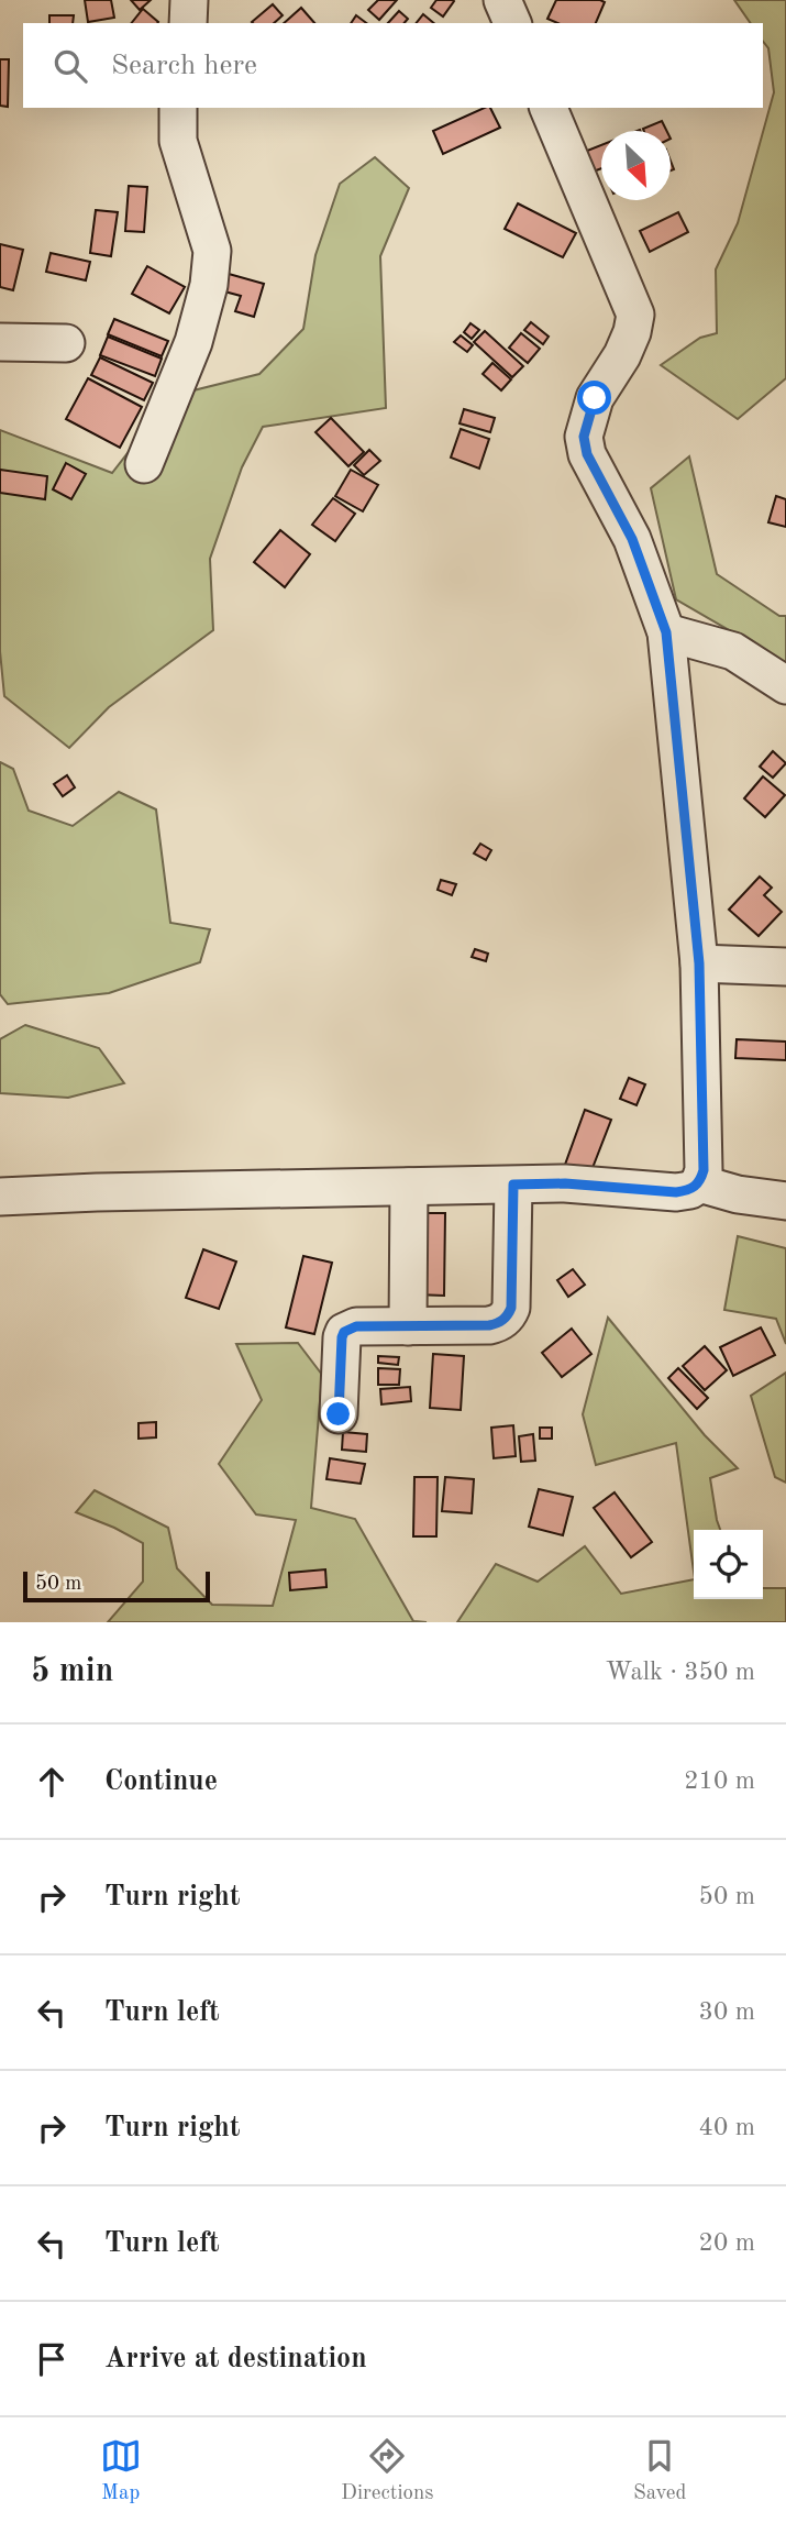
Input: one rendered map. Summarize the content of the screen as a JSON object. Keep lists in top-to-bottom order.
{
  "scale_bar": "50 m",
  "north": "bottom right",
  "page": {
    "search": "Search here",
    "scale": "50 m",
    "heading": ["5 min", "Walk · 350 m"],
    "list": [
      ["Continue", "210 m"],
      ["Turn right", "50 m"],
      ["Turn left", "30 m"],
      ["Turn right", "40 m"],
      ["Turn left", "20 m"],
      "Arrive at destination"
    ],
    "nav": ["Map", "Directions", "Saved"]
  }
}
